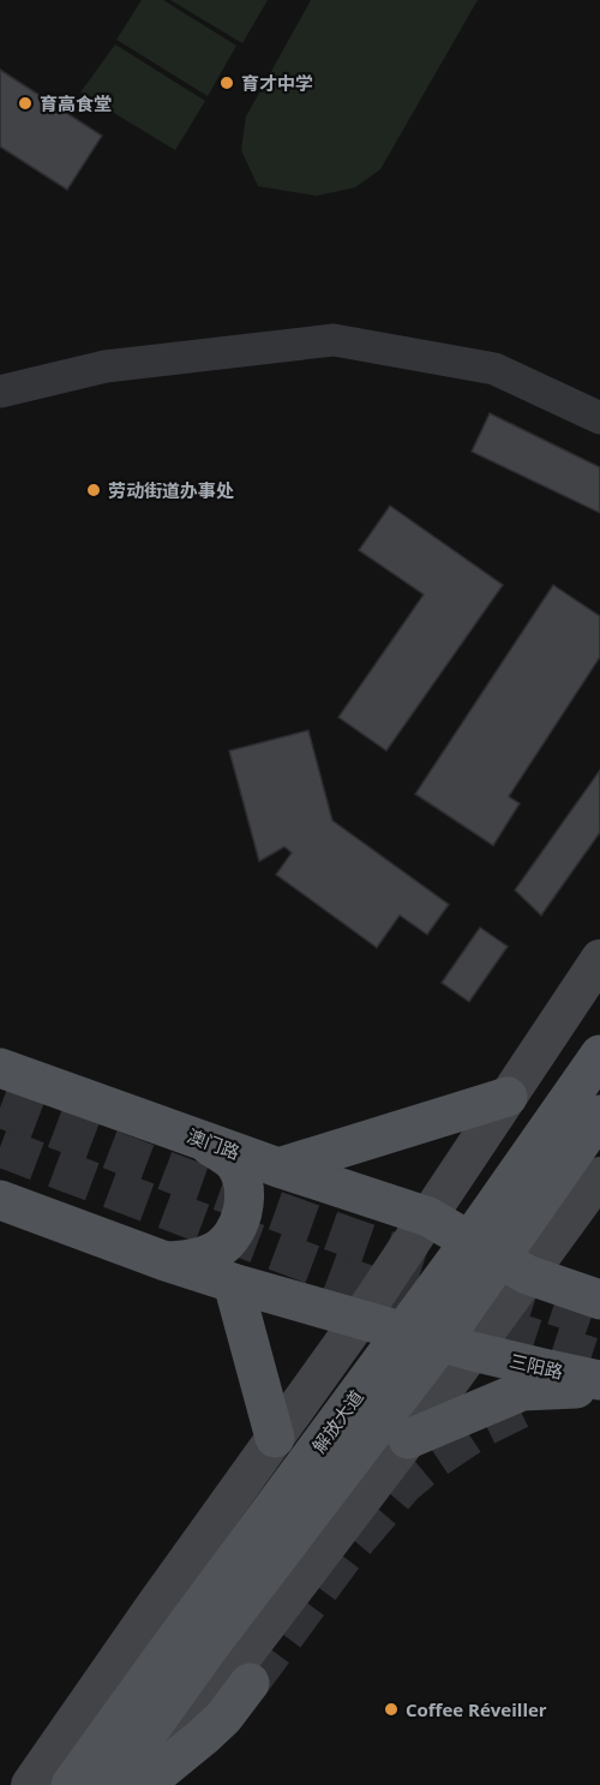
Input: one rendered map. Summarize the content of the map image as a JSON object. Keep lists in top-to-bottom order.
{
  "streets": {
    "main road": ["澳门路", "三阳路", "解放大道"]
  },
  "places": [
    "育才中学",
    "育高食堂",
    "劳动街道办事处",
    "Coffee Réveiller"
  ]
}
